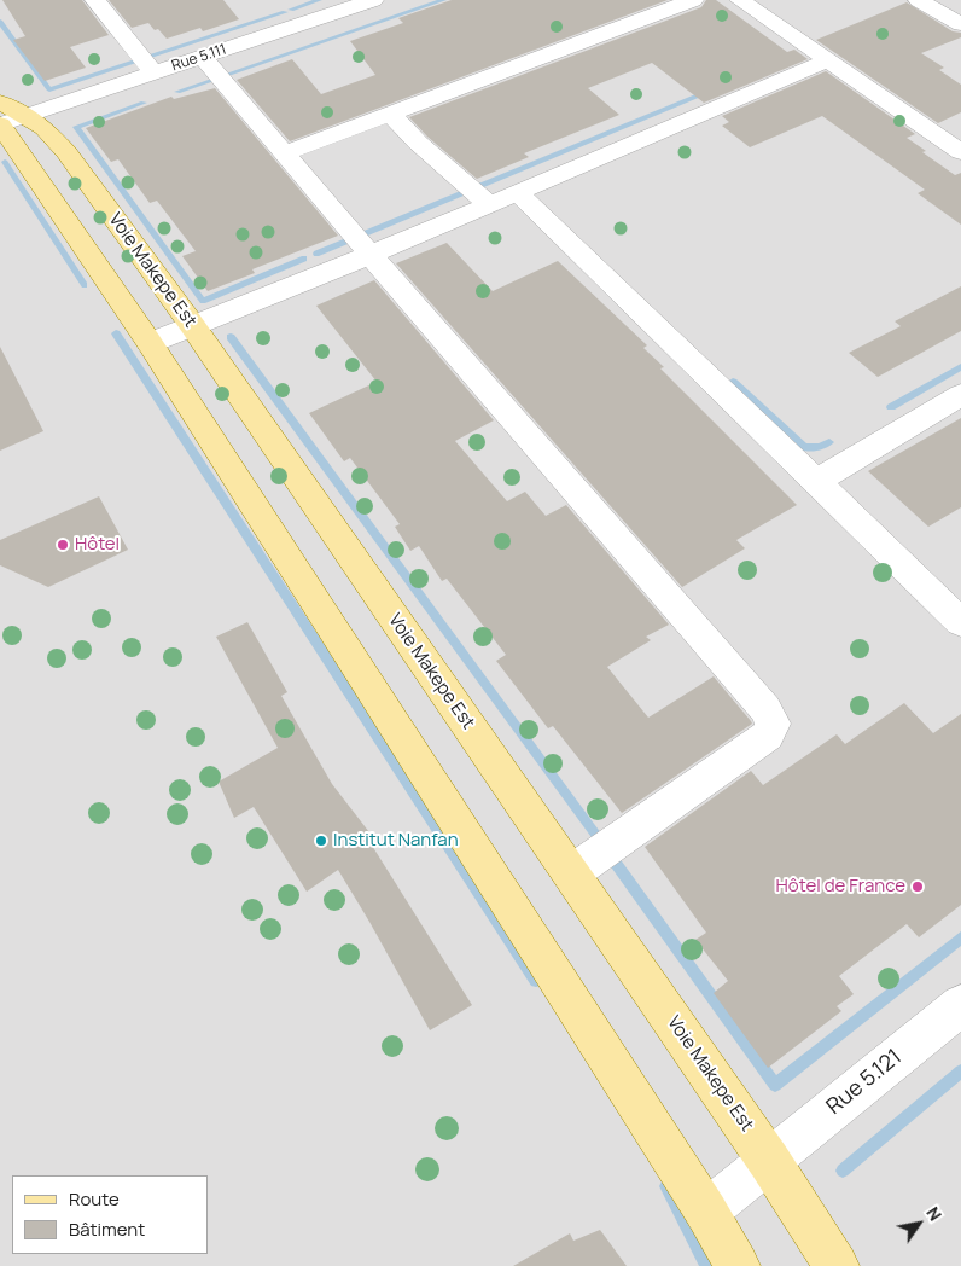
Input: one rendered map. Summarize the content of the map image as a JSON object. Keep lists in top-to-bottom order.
{
  "streets": {
    "main road": ["Voie Makepe Est"],
    "street": ["Rue 5.111", "Rue 5.121"]
  },
  "crossings": [
    ["Rue 5.111", "Voie Makepe Est"],
    ["Voie Makepe Est", "Rue 5.121"]
  ],
  "places": ["Hôtel", "Institut Nanfan", "Hôtel de France"],
  "legend": ["Route", "Bâtiment"],
  "north": "top right"
}
